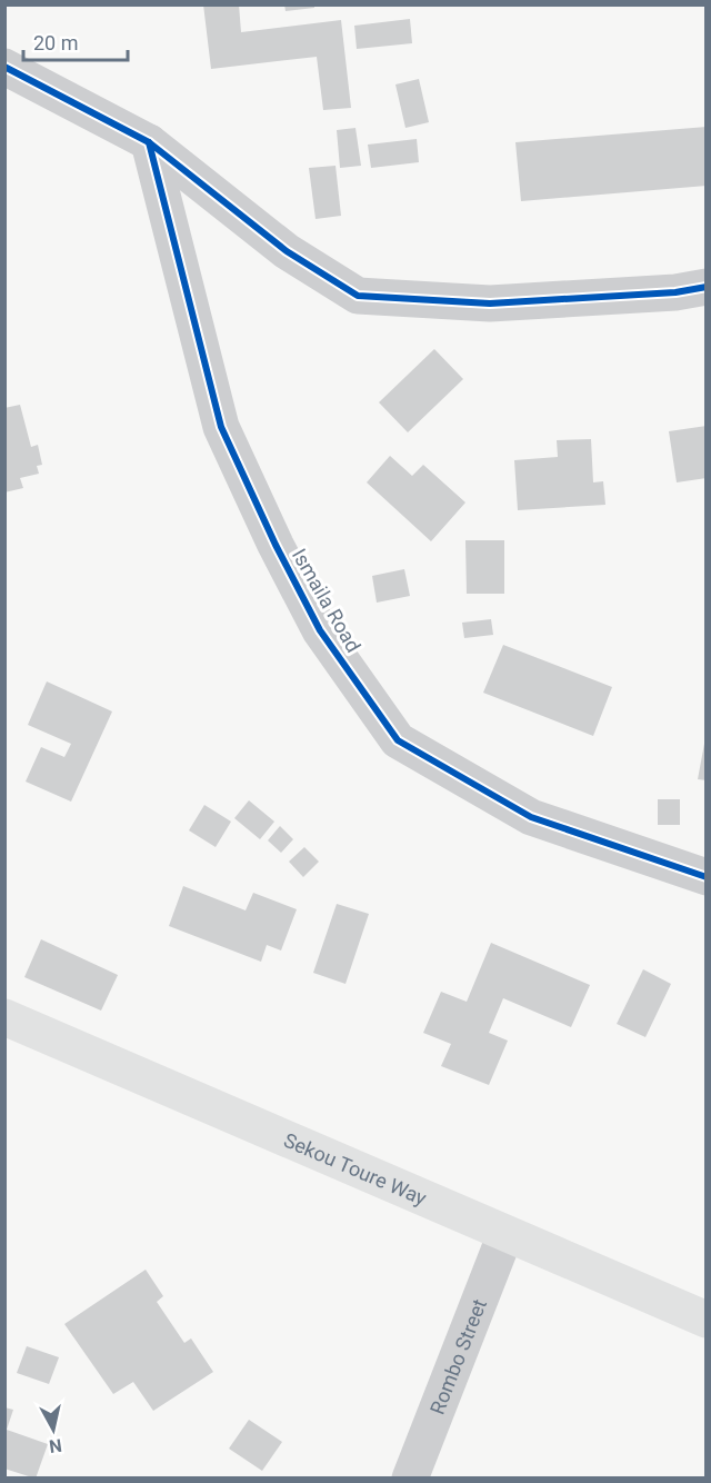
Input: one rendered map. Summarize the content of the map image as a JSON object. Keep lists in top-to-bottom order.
{
  "streets": {
    "street": ["Ismaila Road", "Sekou Toure Way", "Rombo Street"]
  },
  "crossings": [
    ["Sekou Toure Way", "Rombo Street"]
  ],
  "scale_bar": "20 m",
  "north": "bottom"
}
